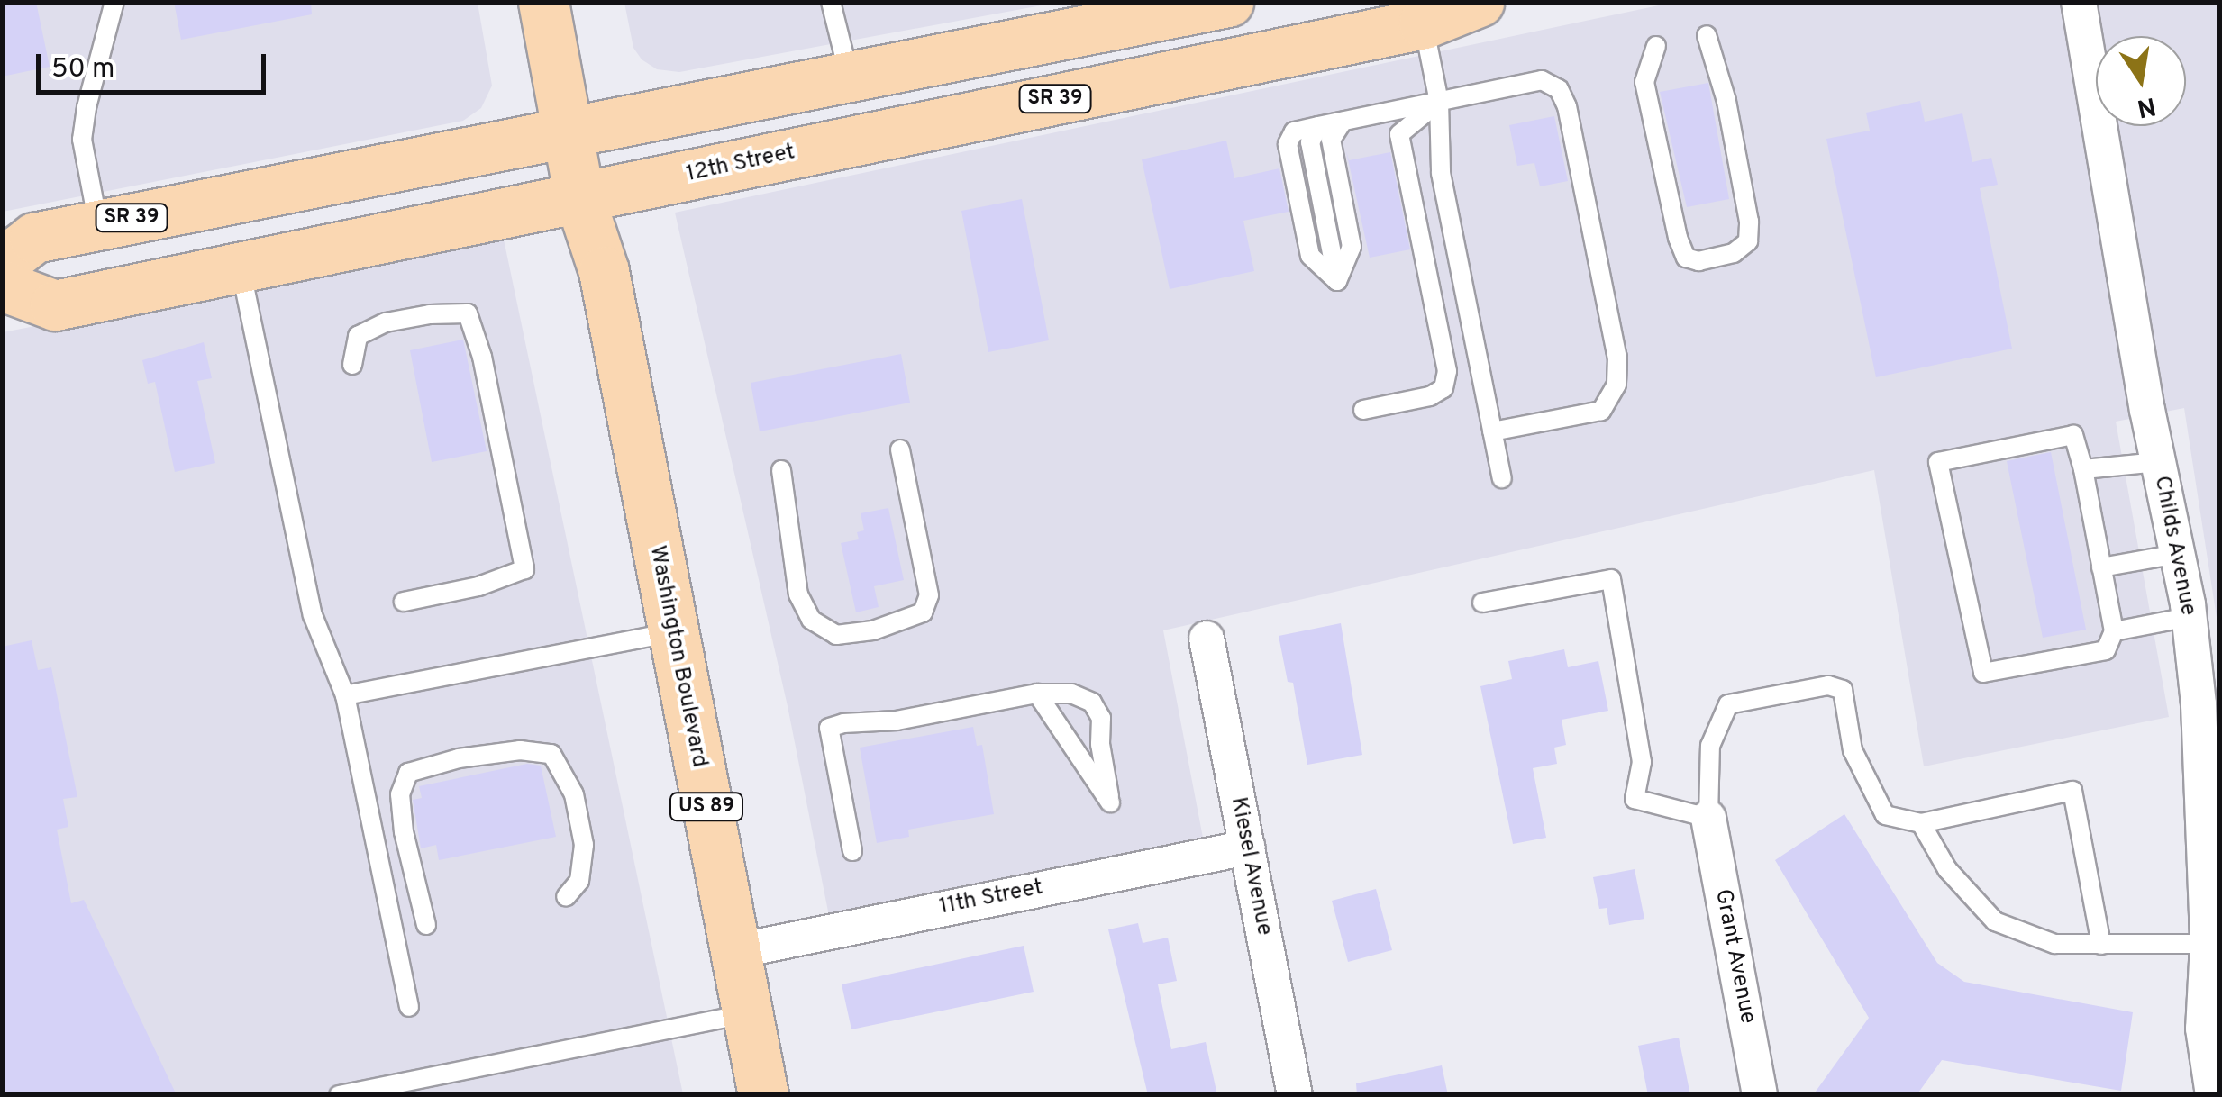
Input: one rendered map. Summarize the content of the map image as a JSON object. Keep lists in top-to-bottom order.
{
  "streets": {
    "main road": [
      "SR 39",
      "12th Street",
      "Washington Boulevard",
      "US 89"
    ],
    "street": [
      "Childs Avenue",
      "Kiesel Avenue",
      "11th Street",
      "Grant Avenue"
    ]
  },
  "crossings": [
    ["SR 39", "Washington Boulevard"],
    ["12th Street", "Washington Boulevard"],
    ["Washington Boulevard", "11th Street"],
    ["Kiesel Avenue", "11th Street"]
  ],
  "scale_bar": "50 m",
  "north": "bottom"
}
